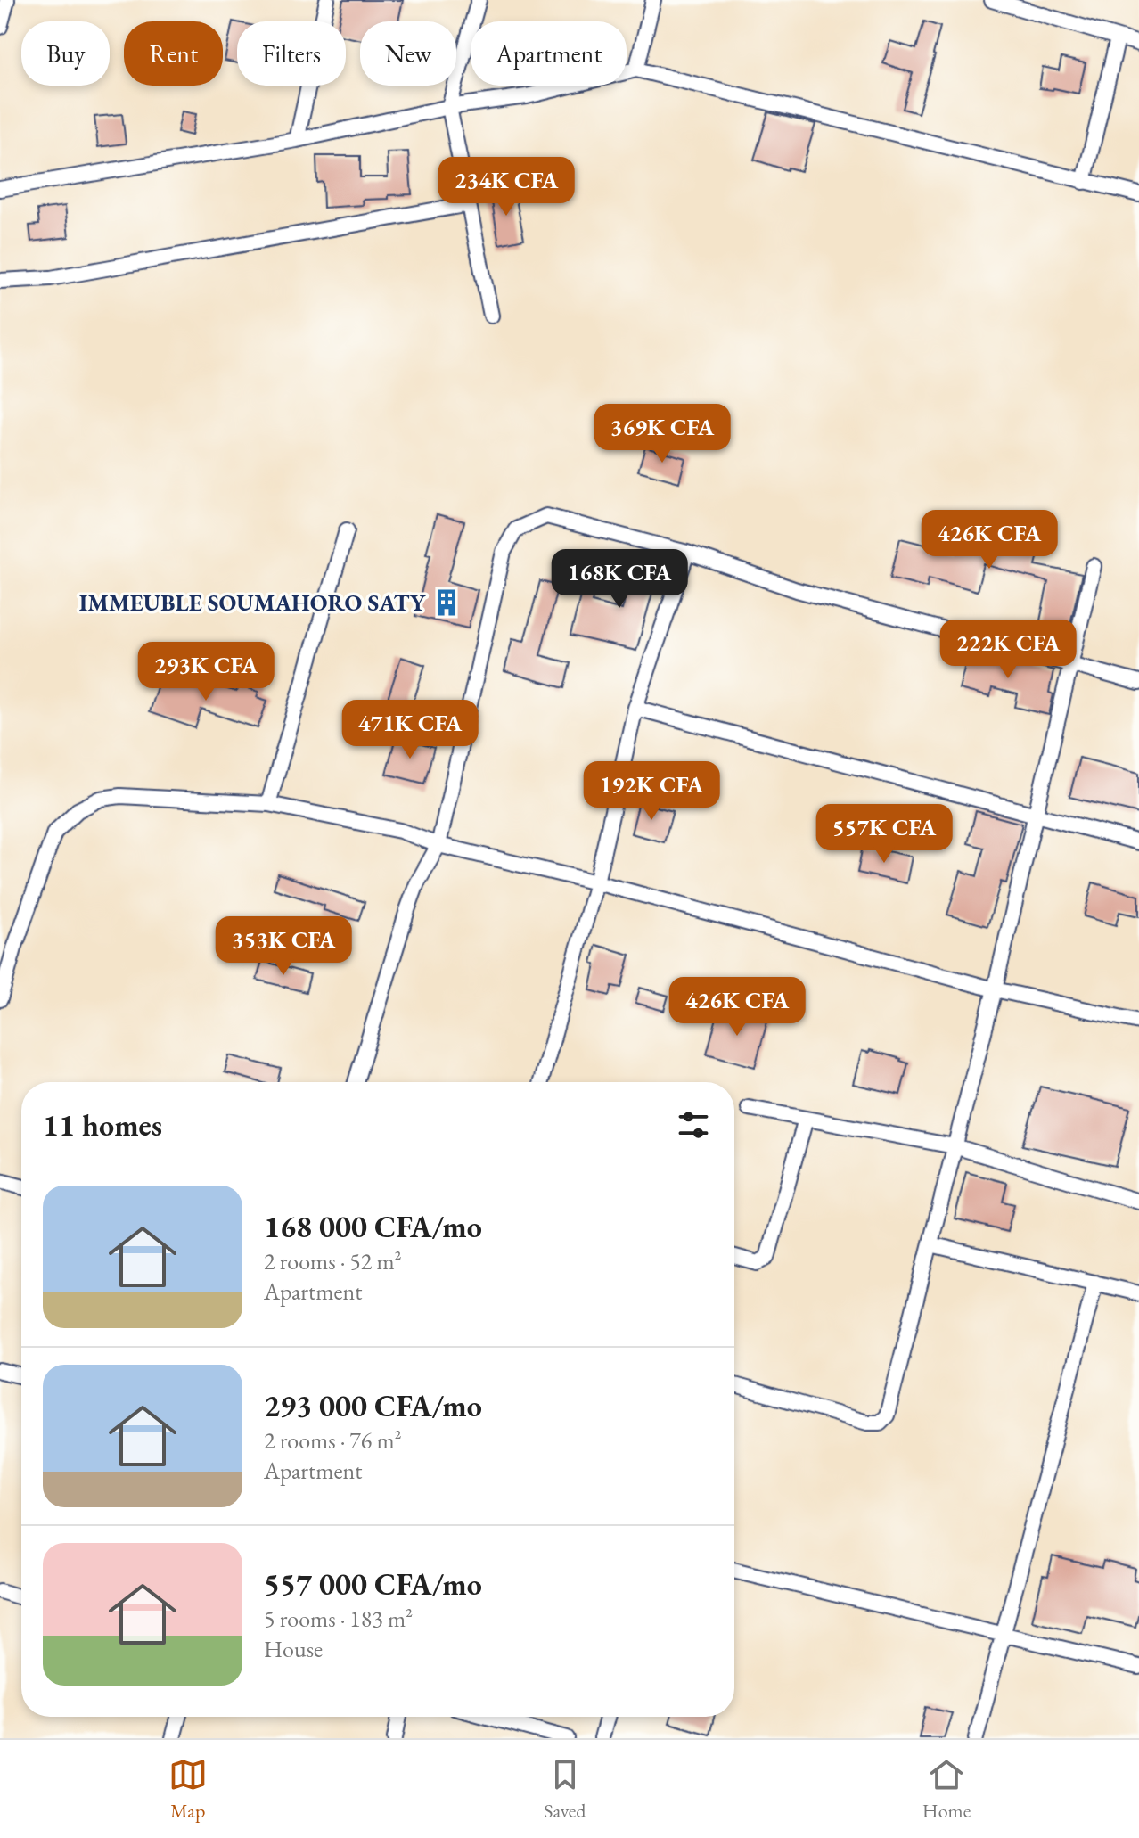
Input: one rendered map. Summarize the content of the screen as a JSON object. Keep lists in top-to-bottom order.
{
  "places": {
    "building": ["IMMEUBLE SOUMAHORO SATY"]
  },
  "page": {
    "chip": [
      "Buy",
      "Rent",
      "Filters",
      "New",
      "Apartment"
    ],
    "price": [
      "234K CFA",
      "369K CFA",
      "426K CFA",
      "168K CFA",
      "222K CFA",
      "293K CFA",
      "471K CFA",
      "192K CFA",
      "557K CFA",
      "353K CFA",
      "426K CFA"
    ],
    "heading": "11 homes",
    "list": [
      {
        "name": "168 000 CFA/mo",
        "note": "2 rooms · 52 m² · Apartment"
      },
      {
        "name": "293 000 CFA/mo",
        "note": "2 rooms · 76 m² · Apartment"
      },
      {
        "name": "557 000 CFA/mo",
        "note": "5 rooms · 183 m² · House"
      }
    ],
    "tabs": ["Map", "Saved", "Home"]
  }
}
